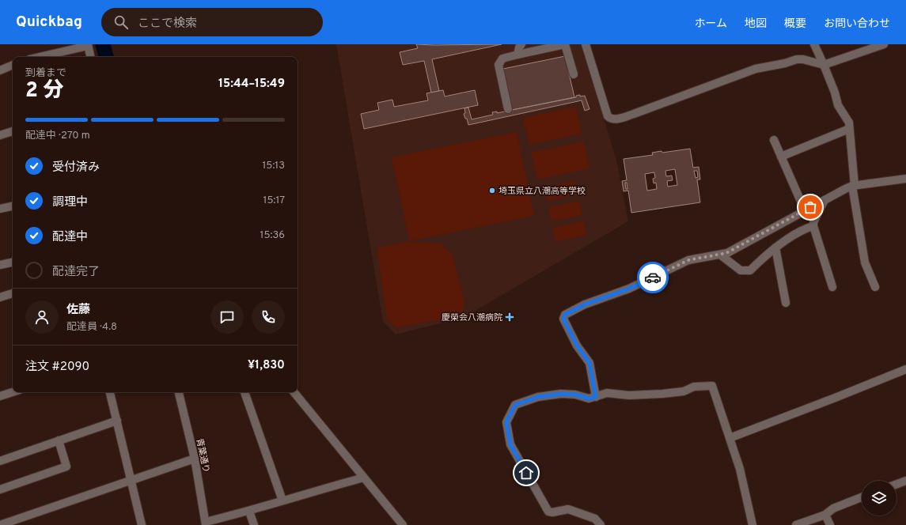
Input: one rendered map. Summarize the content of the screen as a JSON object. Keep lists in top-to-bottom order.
{
  "streets": {
    "street": ["青葉通り"]
  },
  "places": {
    "other": ["埼玉県立八潮高等学校"],
    "health": ["慶榮会八潮病院"]
  },
  "page": {
    "header": "Quickbag",
    "search": "ここで検索",
    "nav": [
      "ホーム",
      "地図",
      "概要",
      "お問い合わせ"
    ],
    "heading": ["2 分", "到着まで", "15:44–15:49"],
    "panel": [
      "佐藤",
      "配達員 · 4.8",
      "注文 #2090",
      "¥1,830"
    ],
    "bar": "配達中 · 270 m",
    "list": [
      ["受付済み", "15:13"],
      ["調理中", "15:17"],
      ["配達中", "15:36"],
      "配達完了"
    ]
  }
}
